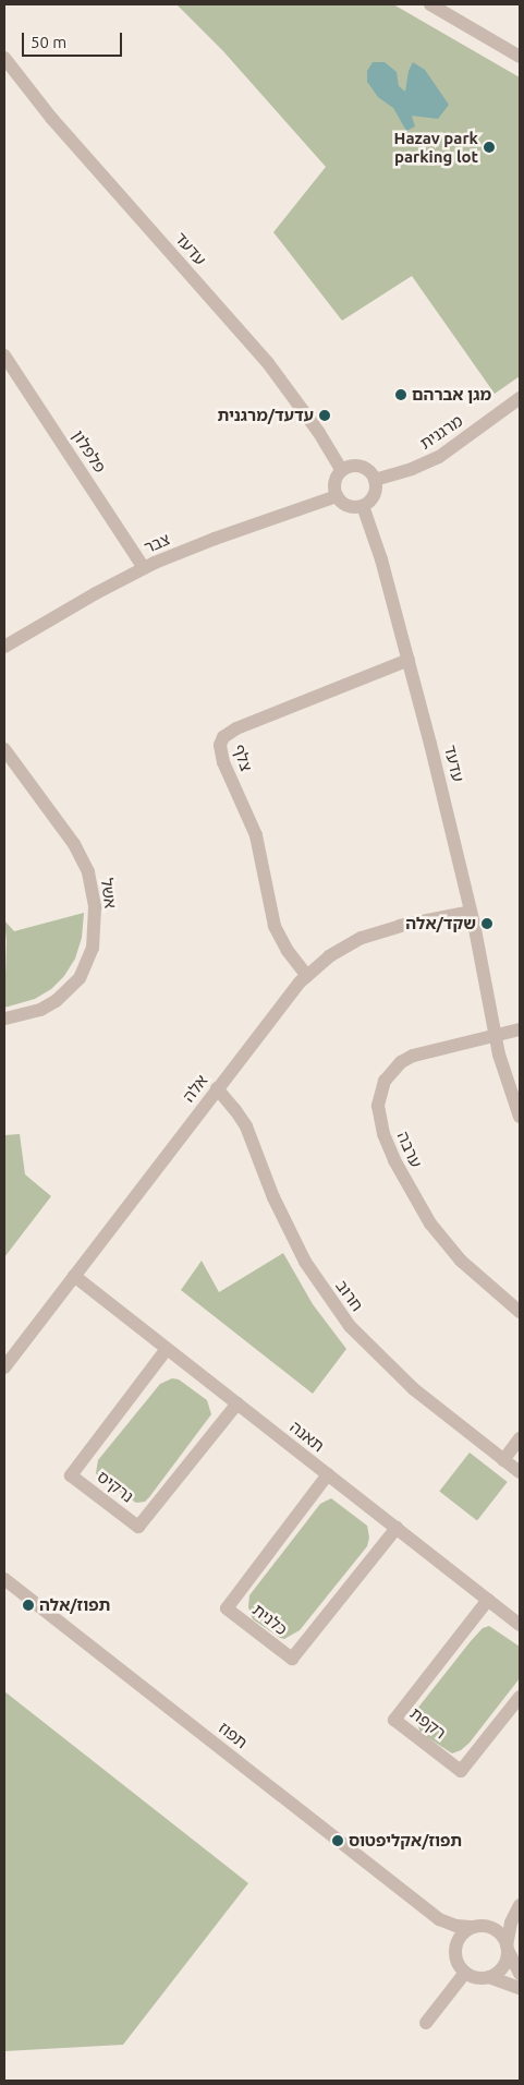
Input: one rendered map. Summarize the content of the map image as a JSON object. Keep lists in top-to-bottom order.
{
  "streets": {
    "street": [
      "עדעד",
      "מרגנית",
      "פלפלון",
      "צבר",
      "צלף",
      "אשל",
      "אלה",
      "ערבה",
      "חרוב",
      "תאנה",
      "נרקיס",
      "כלנית",
      "רקפת",
      "תפוז"
    ]
  },
  "crossings": [
    ["עדעד", "מרגנית"],
    ["עדעד", "צבר"],
    ["עדעד", "צלף"],
    ["עדעד", "אלה"],
    ["עדעד", "ערבה"],
    ["מרגנית", "צבר"],
    ["פלפלון", "צבר"],
    ["צלף", "אלה"],
    ["אלה", "חרוב"],
    ["אלה", "תאנה"],
    ["תאנה", "נרקיס"],
    ["תאנה", "כלנית"],
    ["תאנה", "רקפת"]
  ],
  "places": [
    "Hazav park parking lot",
    "מגן אברהם",
    "עדעד/מרגנית",
    "שקד/אלה",
    "תפוז/אלה",
    "תפוז/אקליפטוס"
  ],
  "scale_bar": "50 m"
}
